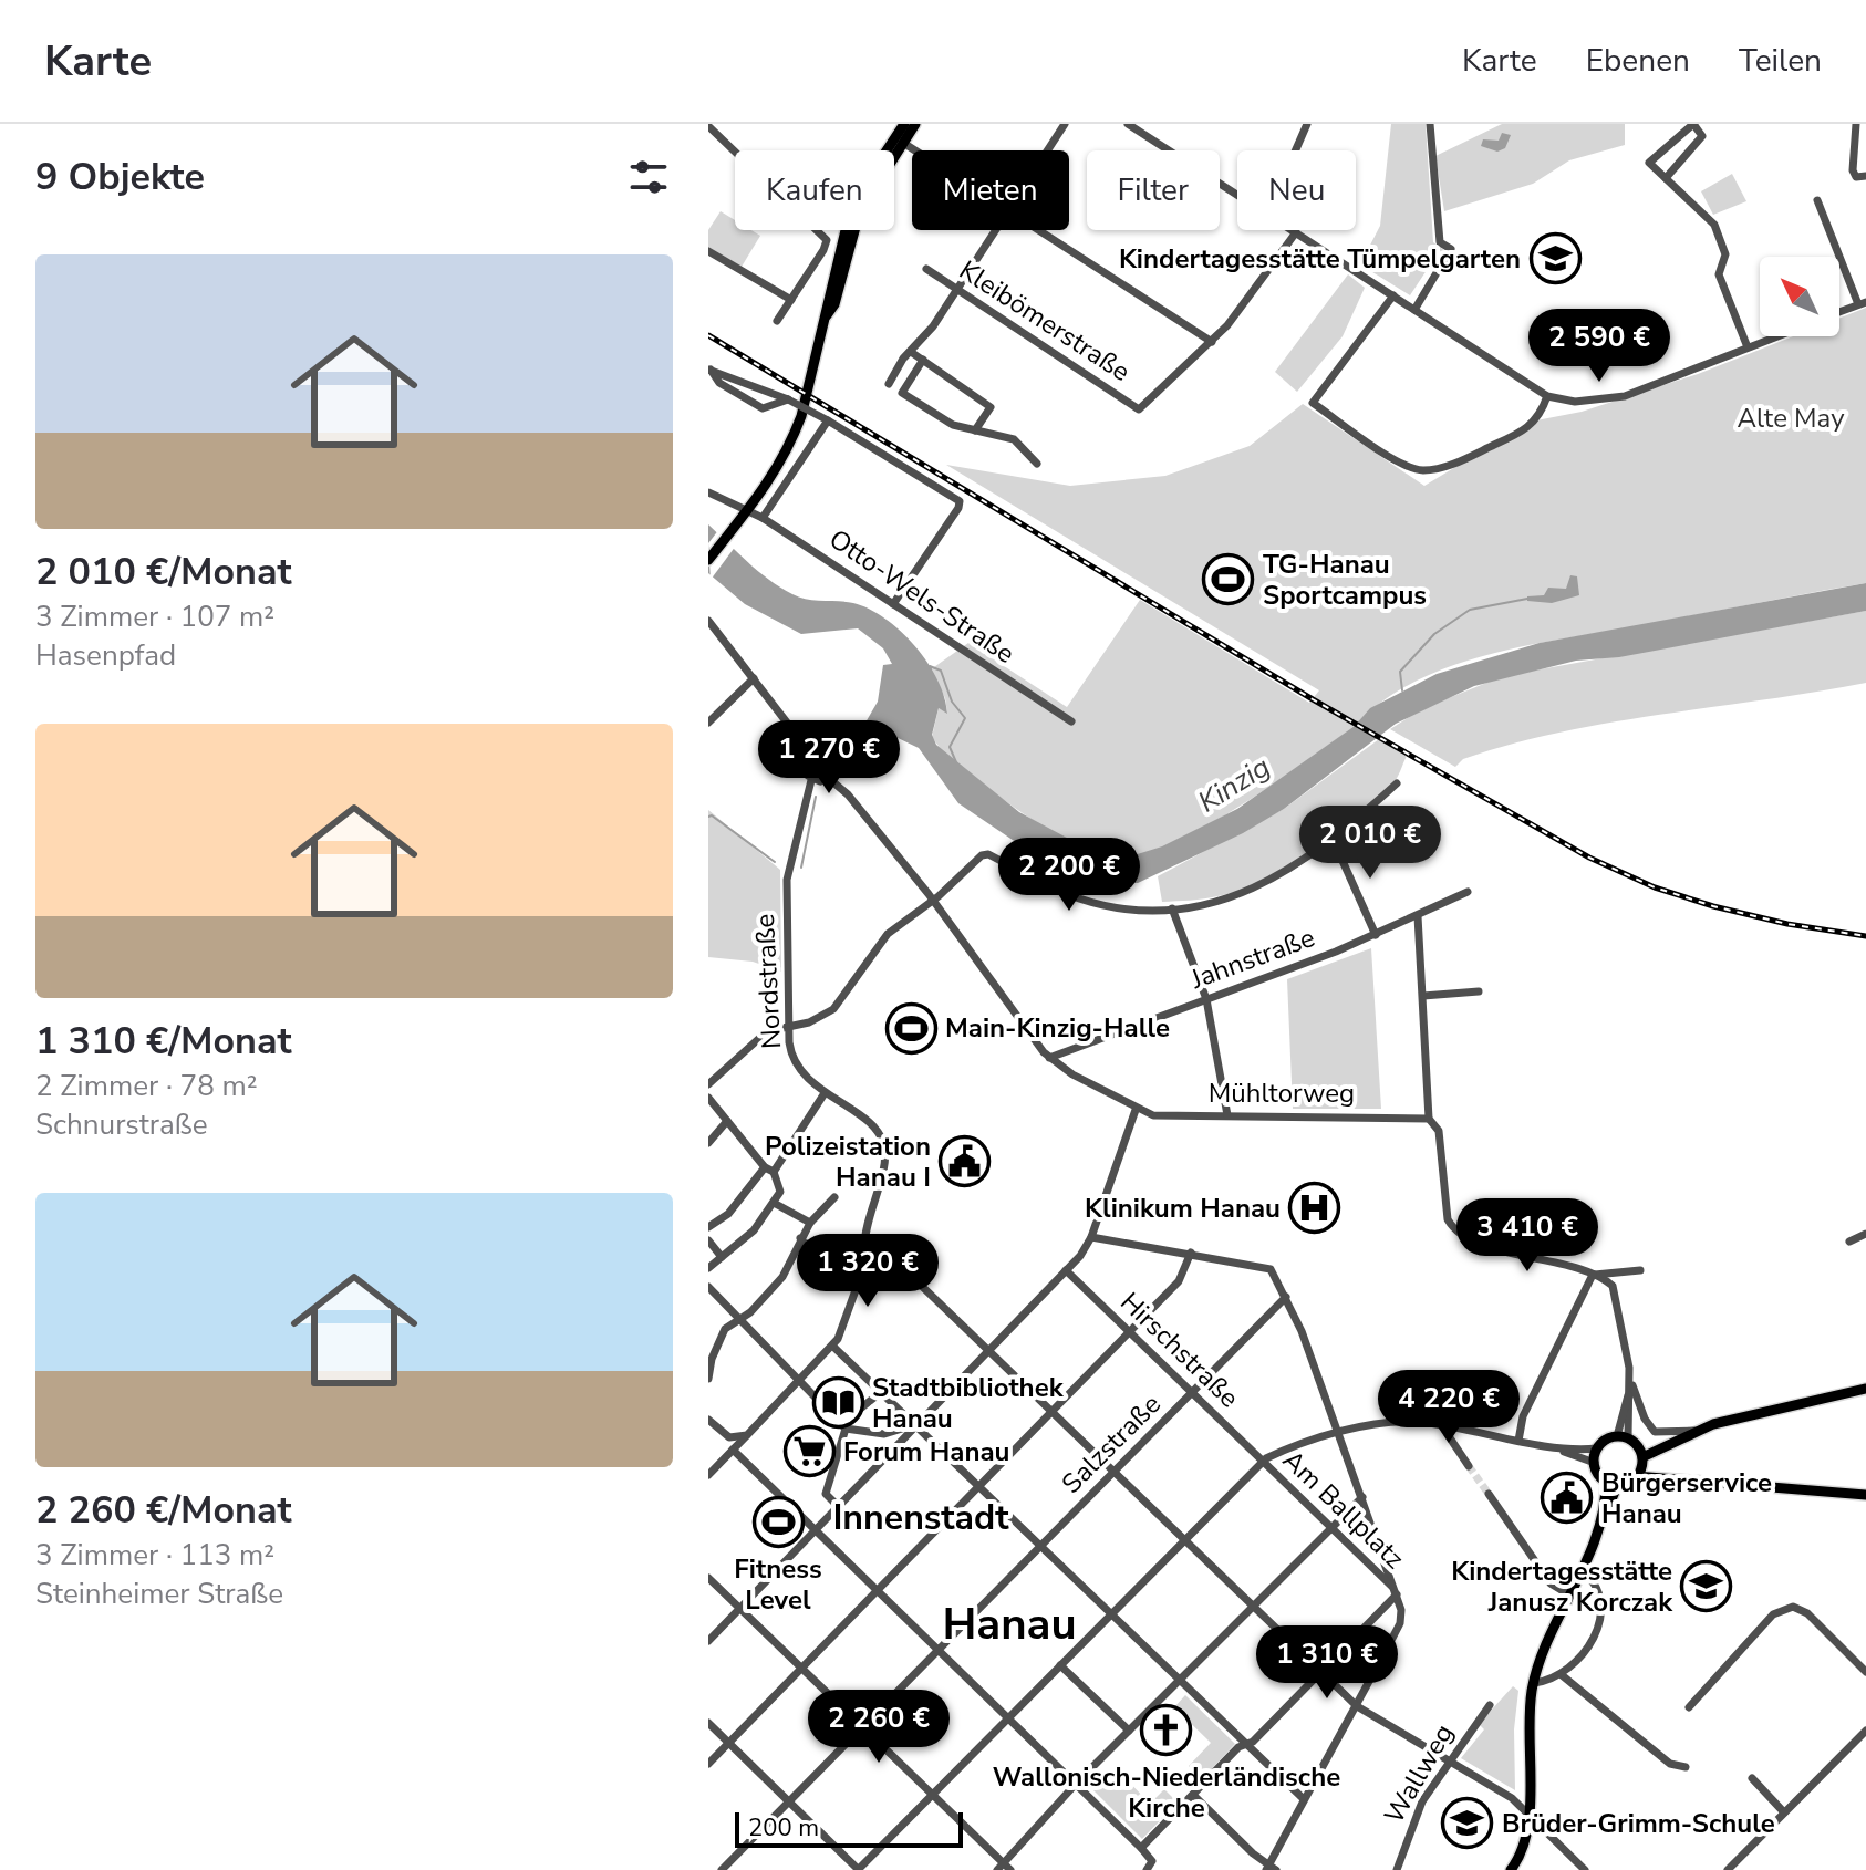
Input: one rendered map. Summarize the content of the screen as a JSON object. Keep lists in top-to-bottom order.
{
  "streets": {
    "street": [
      "Kleibömerstraße",
      "Otto-Wels-Straße",
      "Jahnstraße",
      "Nordstraße",
      "Mühltorweg",
      "Hirschstraße",
      "Salzstraße",
      "Am Ballplatz",
      "Wallweg"
    ]
  },
  "crossings": [
    ["Hirschstraße", "Salzstraße"],
    ["Hirschstraße", "Am Ballplatz"]
  ],
  "districts": ["Innenstadt", "Hanau"],
  "water": ["Kinzig"],
  "parks": ["Alte May"],
  "places": {
    "school or university": ["Kindertagesstätte Tümpelgarten", "Kindertagesstätte Janusz Korczak", "Brüder-Grimm-Schule"],
    "sports": ["TG-Hanau Sportcampus", "Main-Kinzig-Halle", "Fitness Level"],
    "public building": ["Polizeistation Hanau I", "Bürgerservice Hanau"],
    "hospital": ["Klinikum Hanau"],
    "library": ["Stadtbibliothek Hanau"],
    "supermarket": ["Forum Hanau"],
    "church": ["Wallonisch-Niederländische Kirche"]
  },
  "scale_bar": "200 m",
  "north": "top left",
  "page": {
    "header": "Karte",
    "nav": ["Karte", "Ebenen", "Teilen"],
    "heading": "9 Objekte",
    "chip": [
      "Kaufen",
      "Mieten",
      "Filter",
      "Neu"
    ],
    "list": [
      {
        "name": "2 010 €/Monat",
        "note": "3 Zimmer · 107 m² · Hasenpfad"
      },
      {
        "name": "1 310 €/Monat",
        "note": "2 Zimmer · 78 m² · Schnurstraße"
      },
      {
        "name": "2 260 €/Monat",
        "note": "3 Zimmer · 113 m² · Steinheimer Straße"
      }
    ],
    "price": [
      "2 590 €",
      "1 270 €",
      "2 010 €",
      "2 200 €",
      "3 410 €",
      "1 320 €",
      "4 220 €",
      "1 310 €",
      "2 260 €"
    ],
    "scale": "200 m"
  }
}
